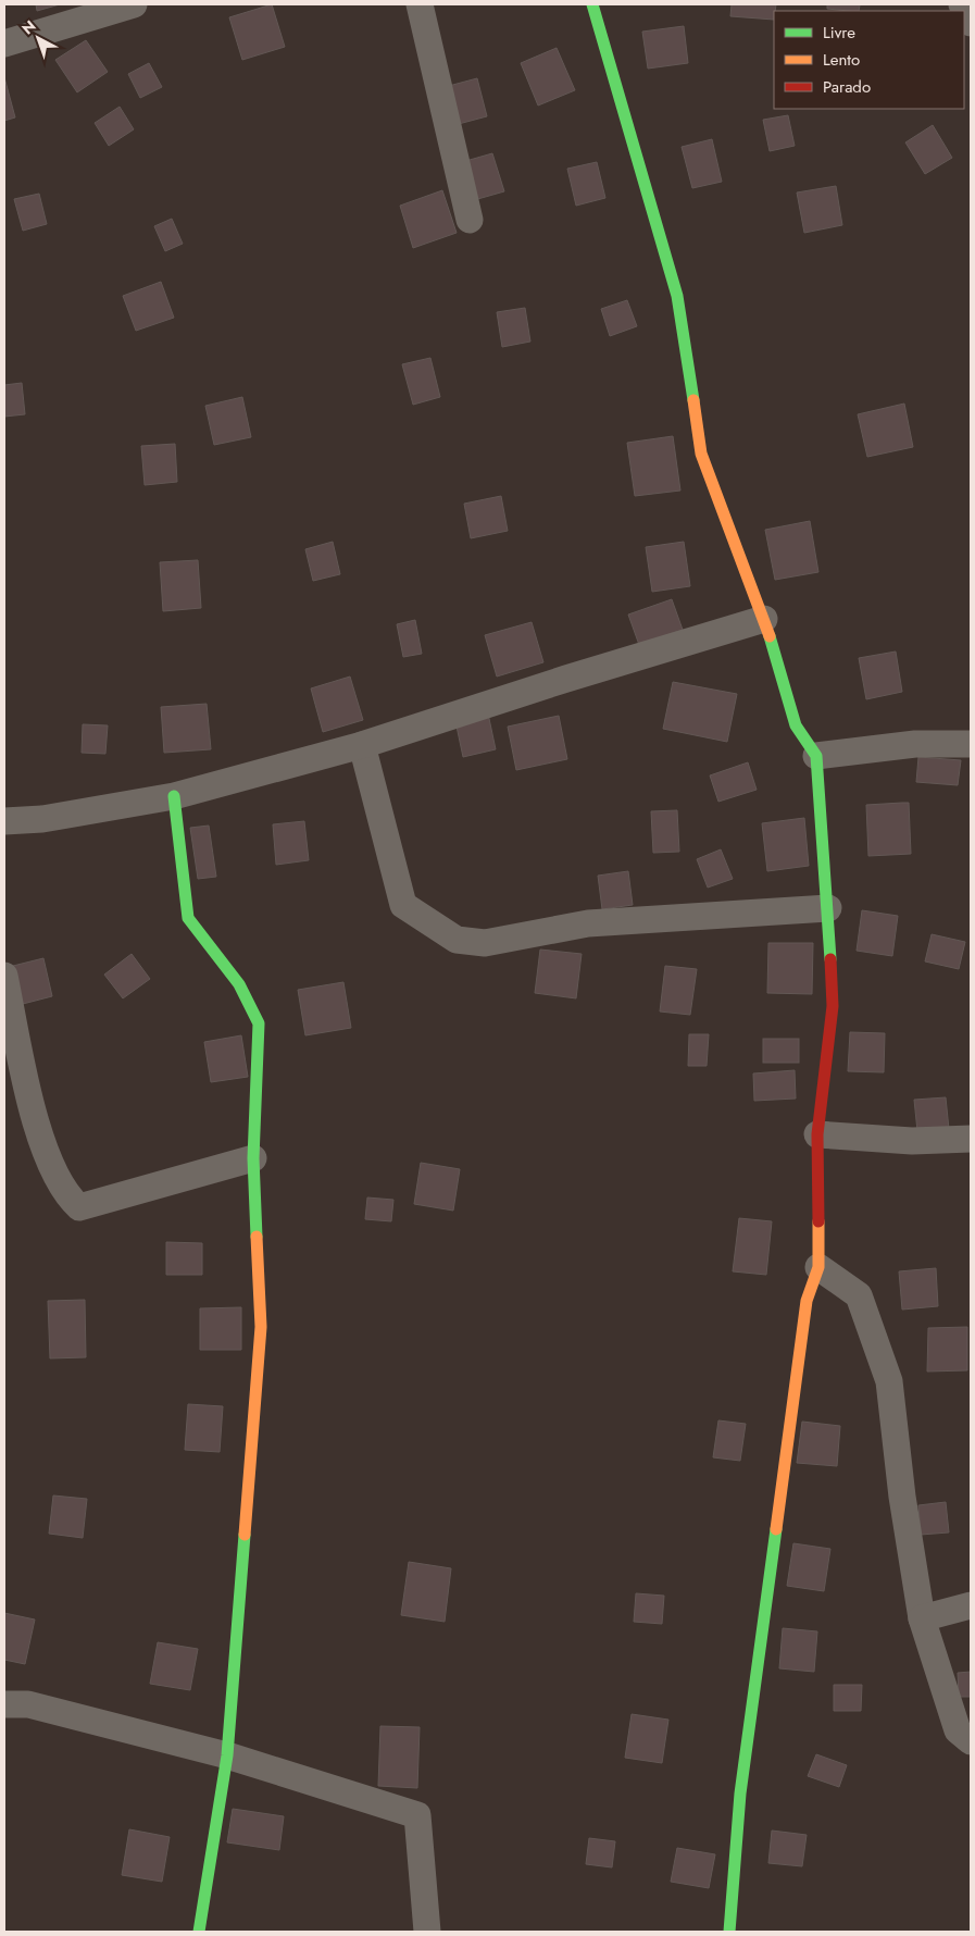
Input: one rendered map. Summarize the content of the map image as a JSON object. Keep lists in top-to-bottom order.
{
  "legend": ["Livre", "Lento", "Parado"],
  "north": "top left"
}
